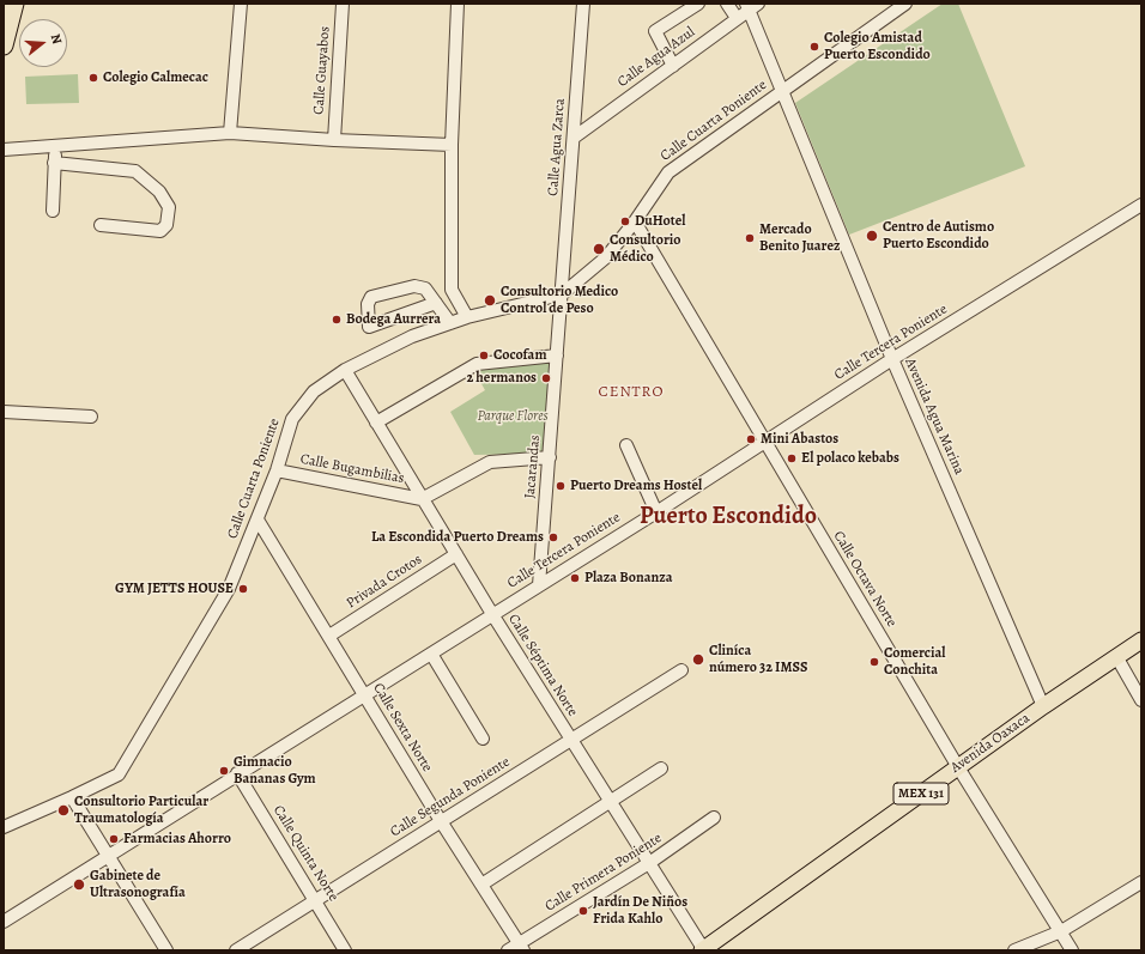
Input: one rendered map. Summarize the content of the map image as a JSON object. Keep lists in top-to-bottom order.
{
  "streets": {
    "main road": ["Avenida Oaxaca", "MEX 131"],
    "street": [
      "Calle Agua Azul",
      "Calle Guayabos",
      "Calle Cuarta Poniente",
      "Calle Agua Zarca",
      "Calle Tercera Poniente",
      "Avenida Agua Marina",
      "Jacarandas",
      "Calle Bugambilias",
      "Calle Octava Norte",
      "Privada Crotos",
      "Calle Séptima Norte",
      "Calle Sexta Norte",
      "Calle Segunda Poniente",
      "Calle Quinta Norte",
      "Calle Primera Poniente"
    ]
  },
  "crossings": [
    ["Calle Agua Azul", "Calle Agua Zarca"],
    ["Calle Agua Azul", "Avenida Agua Marina"],
    ["Calle Cuarta Poniente", "Calle Agua Zarca"],
    ["Calle Cuarta Poniente", "Avenida Agua Marina"],
    ["Calle Cuarta Poniente", "Jacarandas"],
    ["Calle Cuarta Poniente", "Calle Bugambilias"],
    ["Calle Cuarta Poniente", "Calle Octava Norte"],
    ["Calle Cuarta Poniente", "Calle Séptima Norte"],
    ["Calle Cuarta Poniente", "Calle Sexta Norte"],
    ["Calle Agua Zarca", "Jacarandas"],
    ["Calle Tercera Poniente", "Avenida Agua Marina"],
    ["Calle Tercera Poniente", "Jacarandas"],
    ["Calle Tercera Poniente", "Calle Octava Norte"],
    ["Calle Tercera Poniente", "Calle Séptima Norte"],
    ["Calle Tercera Poniente", "Calle Sexta Norte"],
    ["Calle Tercera Poniente", "Calle Quinta Norte"],
    ["Avenida Agua Marina", "Avenida Oaxaca"],
    ["Calle Bugambilias", "Calle Séptima Norte"],
    ["Calle Octava Norte", "Avenida Oaxaca"],
    ["Privada Crotos", "Calle Séptima Norte"],
    ["Privada Crotos", "Calle Sexta Norte"],
    ["Calle Séptima Norte", "Avenida Oaxaca"],
    ["Calle Séptima Norte", "Calle Segunda Poniente"],
    ["Calle Séptima Norte", "Calle Primera Poniente"],
    ["Calle Sexta Norte", "Calle Segunda Poniente"],
    ["Calle Sexta Norte", "Calle Primera Poniente"],
    ["Calle Segunda Poniente", "Calle Quinta Norte"]
  ],
  "districts": ["CENTRO", "Puerto Escondido"],
  "parks": ["Parque Flores"],
  "places": [
    "Colegio Amistad Puerto Escondido",
    "Colegio Calmecac",
    "DuHotel",
    "Centro de Autismo Puerto Escondido",
    "Mercado Benito Juarez",
    "Consultorio Médico",
    "Consultorio Medico Control de Peso",
    "Bodega Aurrera",
    "Cocofam",
    "2 hermanos",
    "Mini Abastos",
    "El polaco kebabs",
    "Puerto Dreams Hostel",
    "La Escondida Puerto Dreams",
    "Plaza Bonanza",
    "GYM JETTS HOUSE",
    "Cliníca número 32 IMSS",
    "Comercial Conchita",
    "Gimnacio Bananas Gym",
    "Consultorio Particular Traumatología",
    "Farmacias Ahorro",
    "Gabinete de Ultrasonografía",
    "Jardín De Niños Frida Kahlo"
  ],
  "north": "right"
}
